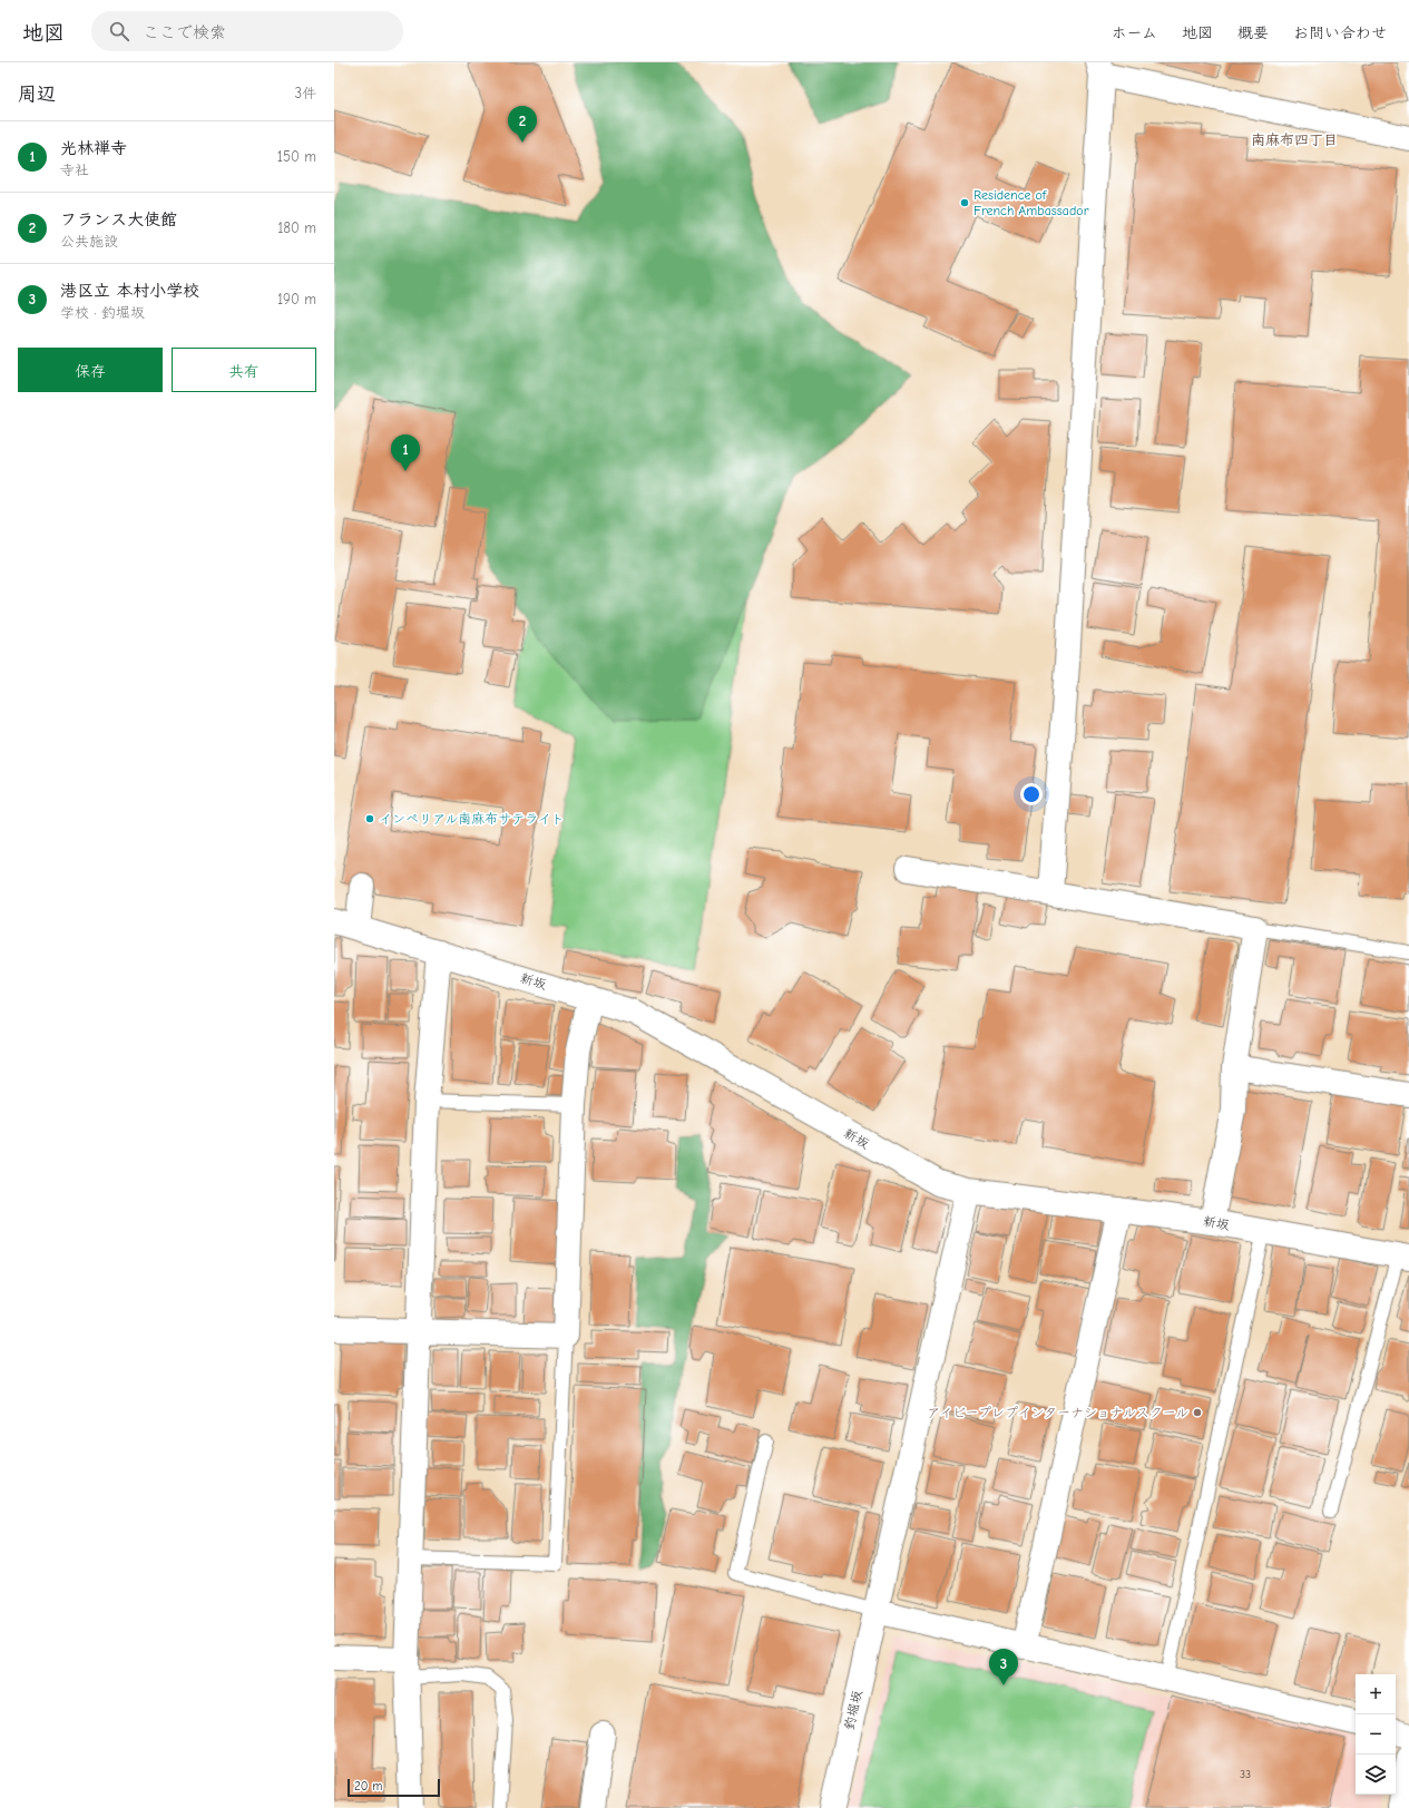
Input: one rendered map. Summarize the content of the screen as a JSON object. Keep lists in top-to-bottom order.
{
  "streets": {
    "street": ["新坂", "釣堀坂"]
  },
  "crossings": [
    ["新坂", "釣堀坂"]
  ],
  "districts": ["南麻布四丁目"],
  "places": ["Residence of French Ambassador", "インペリアル南麻布サテライト", "アイビープレプインターナショナルスクール"],
  "house_numbers": ["33"],
  "scale_bar": "20 m",
  "page": {
    "header": "地図",
    "search": "ここで検索",
    "nav": [
      "ホーム",
      "地図",
      "概要",
      "お問い合わせ"
    ],
    "heading": ["周辺", "3件"],
    "pins": ["2", "1", "3"],
    "list": [
      {
        "mark": "1",
        "name": "光林禅寺",
        "note": "寺社",
        "value": "150 m"
      },
      {
        "mark": "2",
        "name": "フランス大使館",
        "note": "公共施設",
        "value": "180 m"
      },
      {
        "mark": "3",
        "name": "港区立 本村小学校",
        "note": "学校 · 釣堀坂",
        "value": "190 m"
      }
    ],
    "buttons": ["保存", "共有"],
    "map_buttons": ["+", "−"],
    "scale": "20 m"
  }
}
